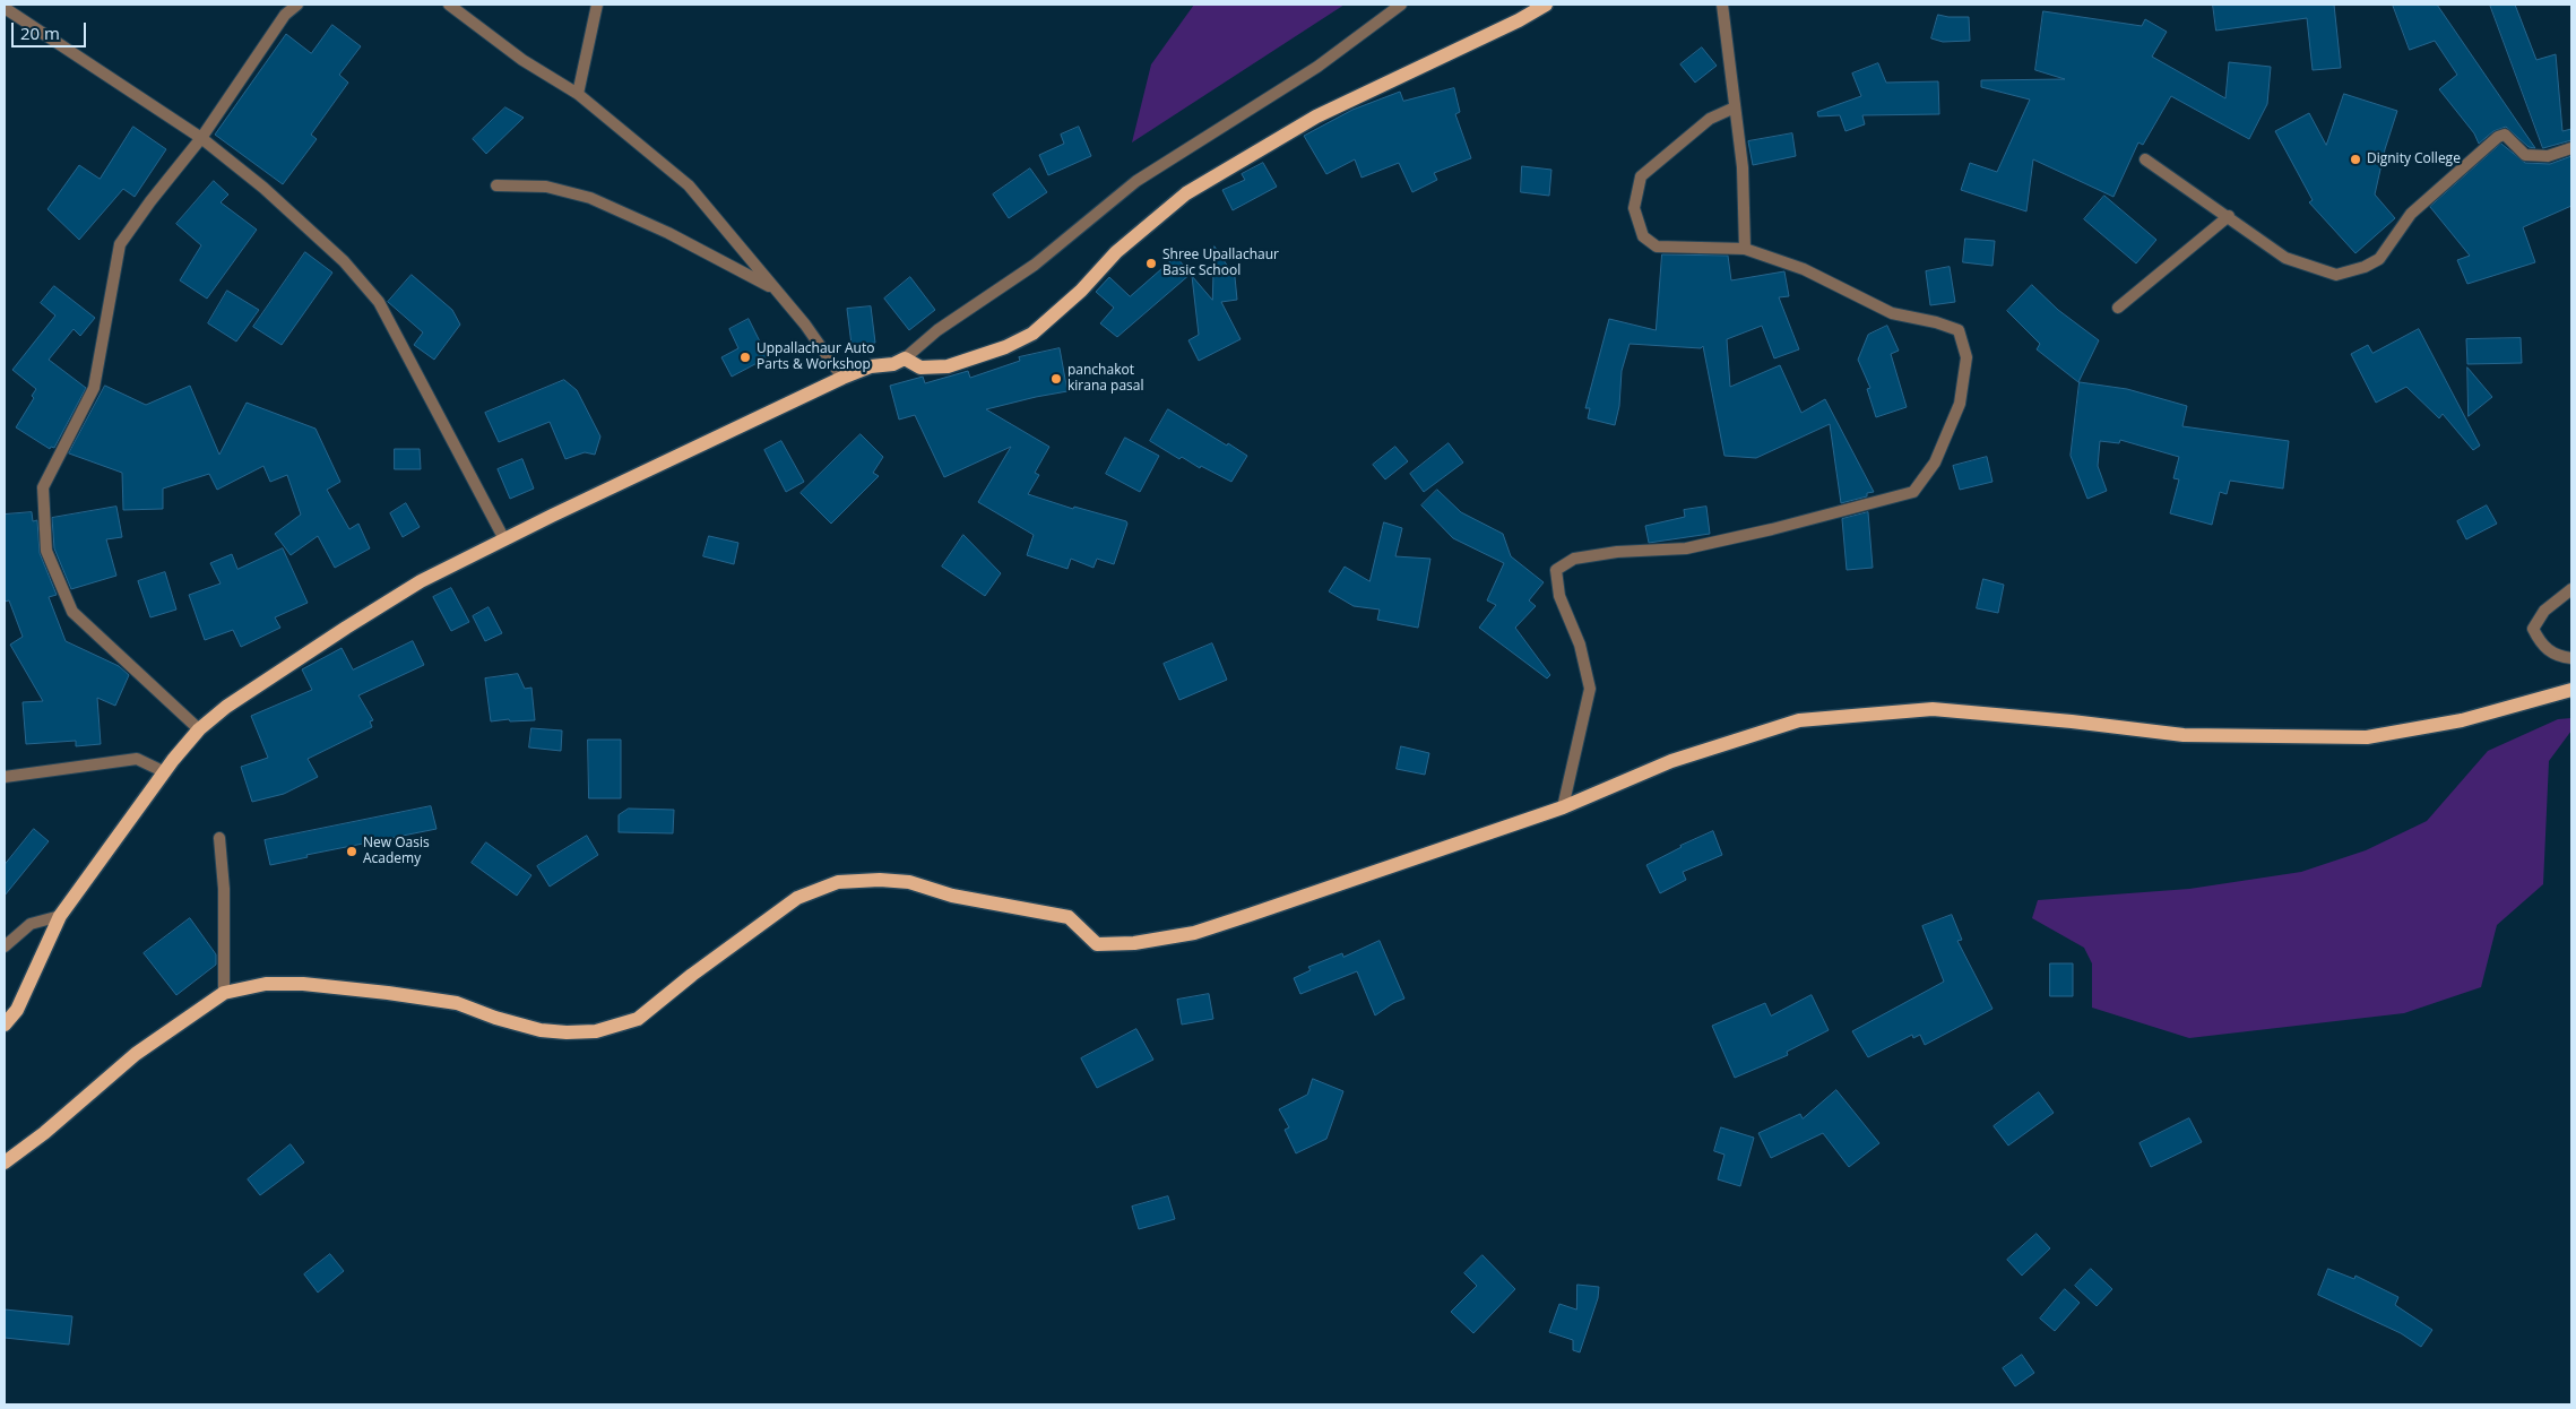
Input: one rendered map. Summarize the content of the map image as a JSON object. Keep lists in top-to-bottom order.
{
  "places": [
    "Dignity College",
    "Shree Upallachaur Basic School",
    "Uppallachaur Auto Parts & Workshop",
    "panchakot kirana pasal",
    "New Oasis Academy"
  ],
  "scale_bar": "20 m"
}
